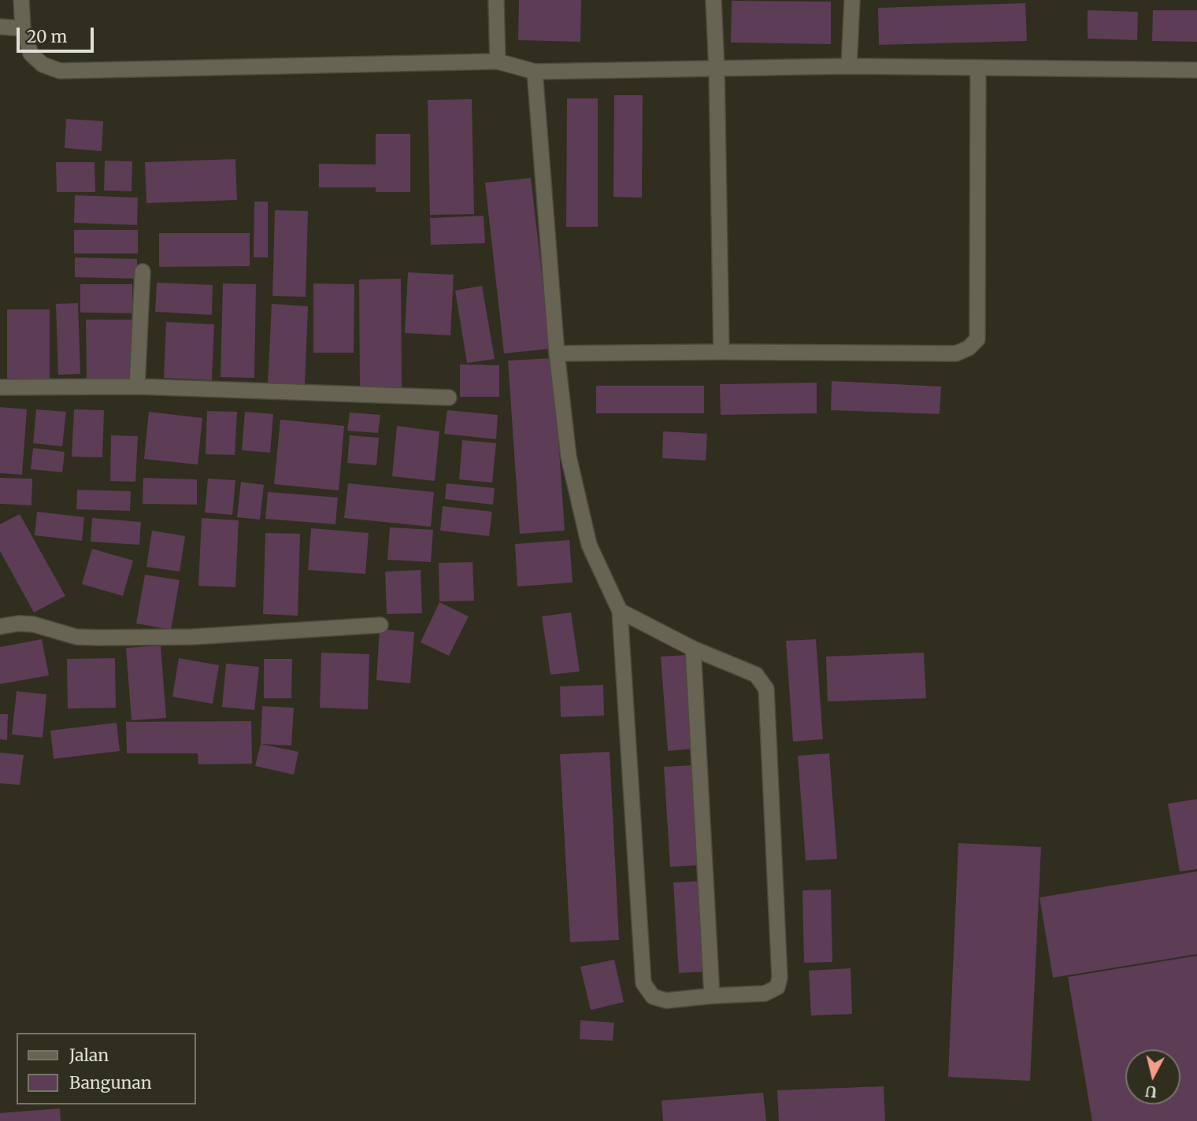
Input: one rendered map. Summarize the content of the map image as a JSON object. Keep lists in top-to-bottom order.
{
  "legend": ["Jalan", "Bangunan"],
  "scale_bar": "20 m",
  "north": "bottom"
}
